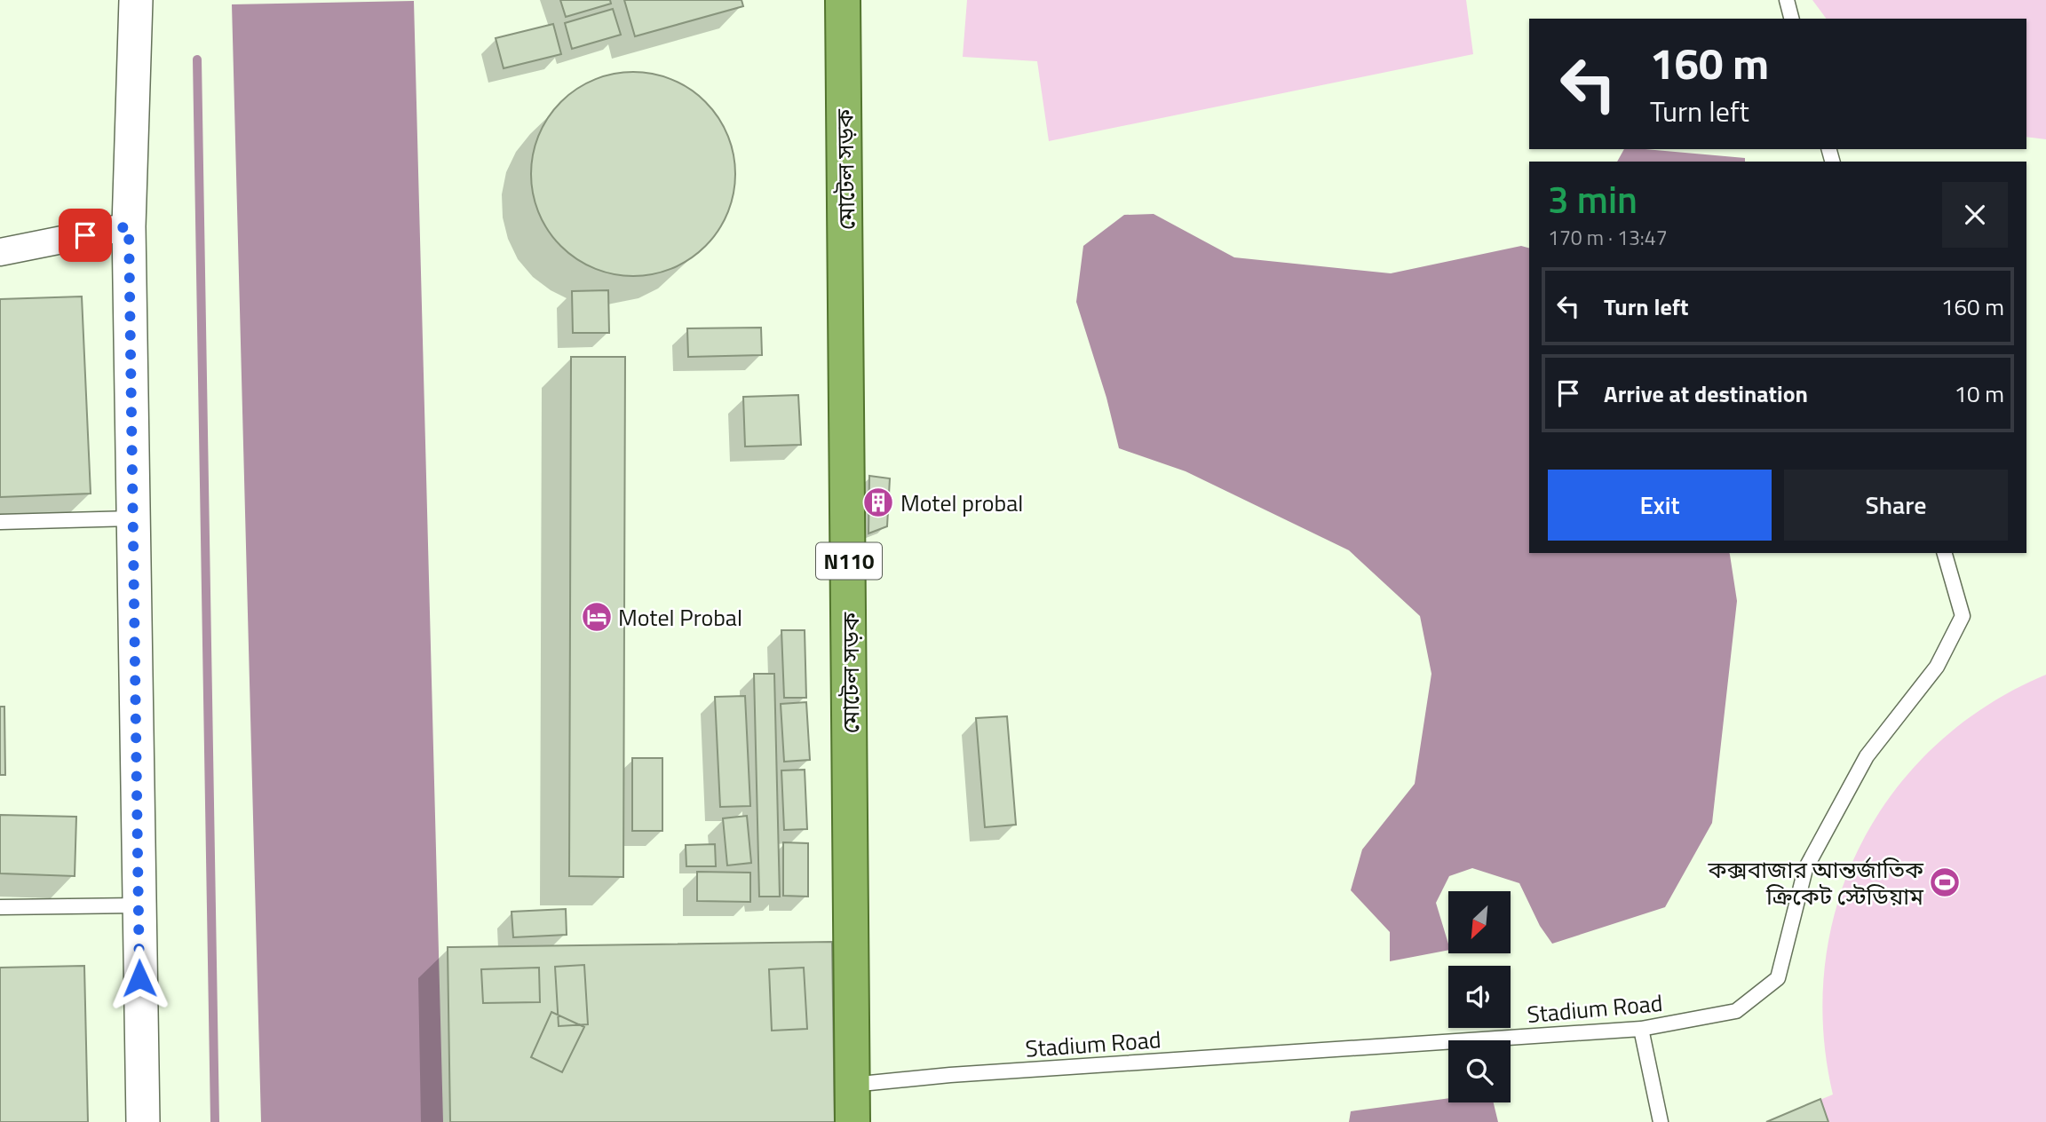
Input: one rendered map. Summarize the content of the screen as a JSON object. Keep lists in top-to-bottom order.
{
  "streets": {
    "highway": ["মোটেল সড়ক", "N110"],
    "lane": ["Stadium Road"]
  },
  "crossings": [
    ["মোটেল সড়ক", "Stadium Road"]
  ],
  "places": {
    "building": ["Motel probal"],
    "hotel": ["Motel Probal"],
    "sports": ["কক্সবাজার আন্তর্জাতিক ক্রিকেট স্টেডিয়াম"]
  },
  "north": "bottom left",
  "page": {
    "turn": ["160 m", "Turn left"],
    "heading": ["3 min", "170 m · 13:47"],
    "list": [
      {
        "name": "Turn left",
        "value": "160 m"
      },
      {
        "name": "Arrive at destination",
        "value": "10 m"
      }
    ],
    "buttons": ["Exit", "Share"]
  }
}
